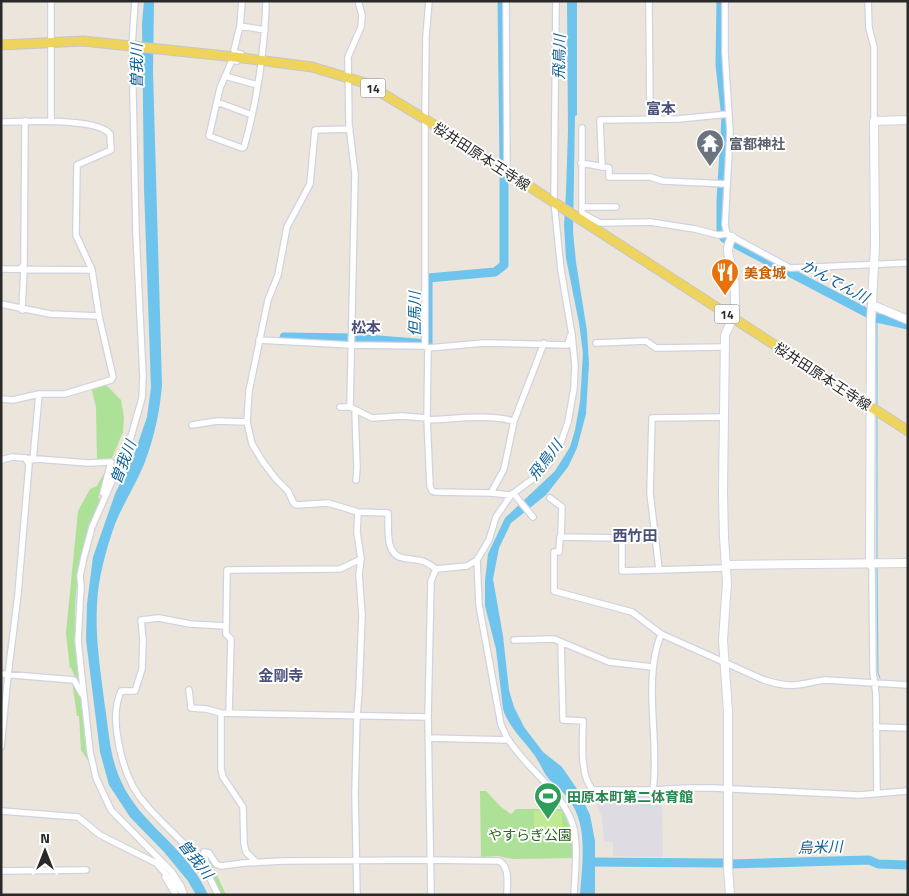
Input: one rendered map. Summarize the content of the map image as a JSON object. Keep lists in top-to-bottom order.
{
  "streets": {
    "main road": ["14", "桜井田原本王寺線"]
  },
  "districts": [
    "富本",
    "松本",
    "西竹田",
    "金剛寺"
  ],
  "water": [
    "飛鳥川",
    "曽我川",
    "かんでん川",
    "但馬川",
    "烏米川"
  ],
  "parks": ["やすらぎ公園"],
  "places": {
    "temple": ["富都神社"],
    "restaurant": ["美食城"],
    "sports": ["田原本町第二体育館"]
  },
  "north": "top"
}
